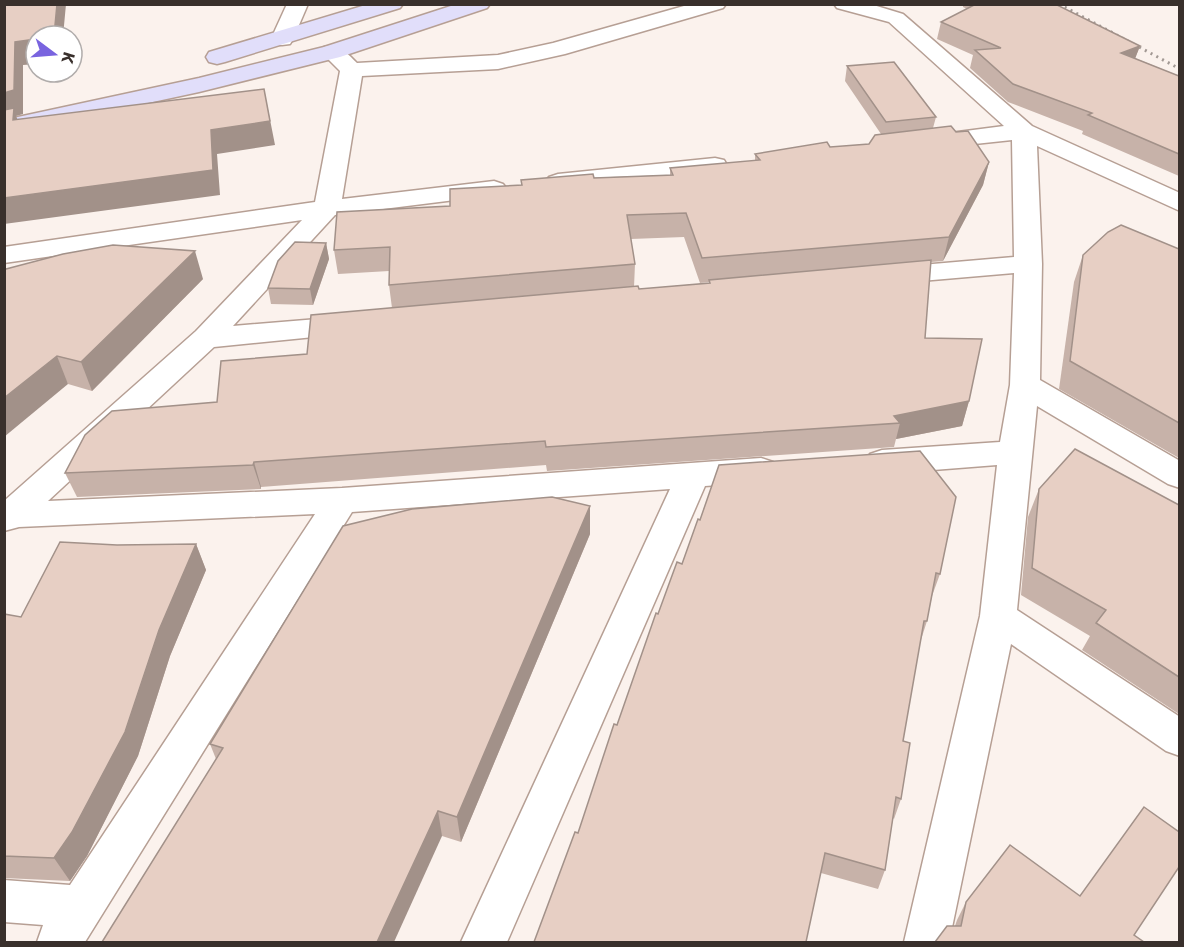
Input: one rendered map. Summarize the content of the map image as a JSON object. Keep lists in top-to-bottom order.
{
  "north": "right"
}
